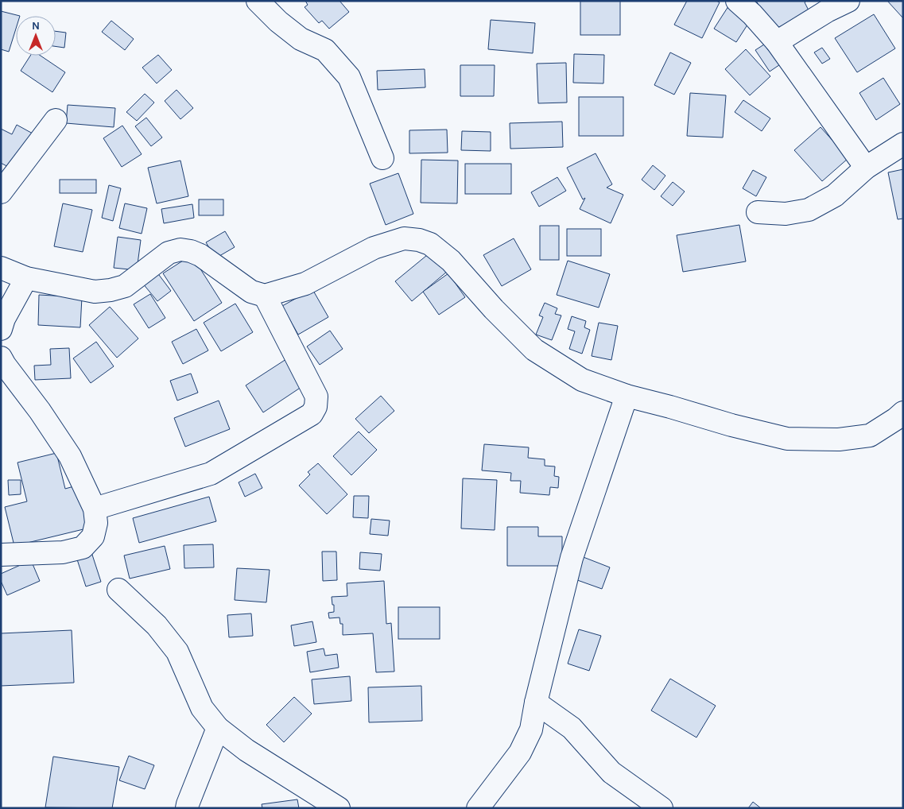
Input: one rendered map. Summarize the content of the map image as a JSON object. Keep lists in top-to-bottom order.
{
  "north": "top"
}
